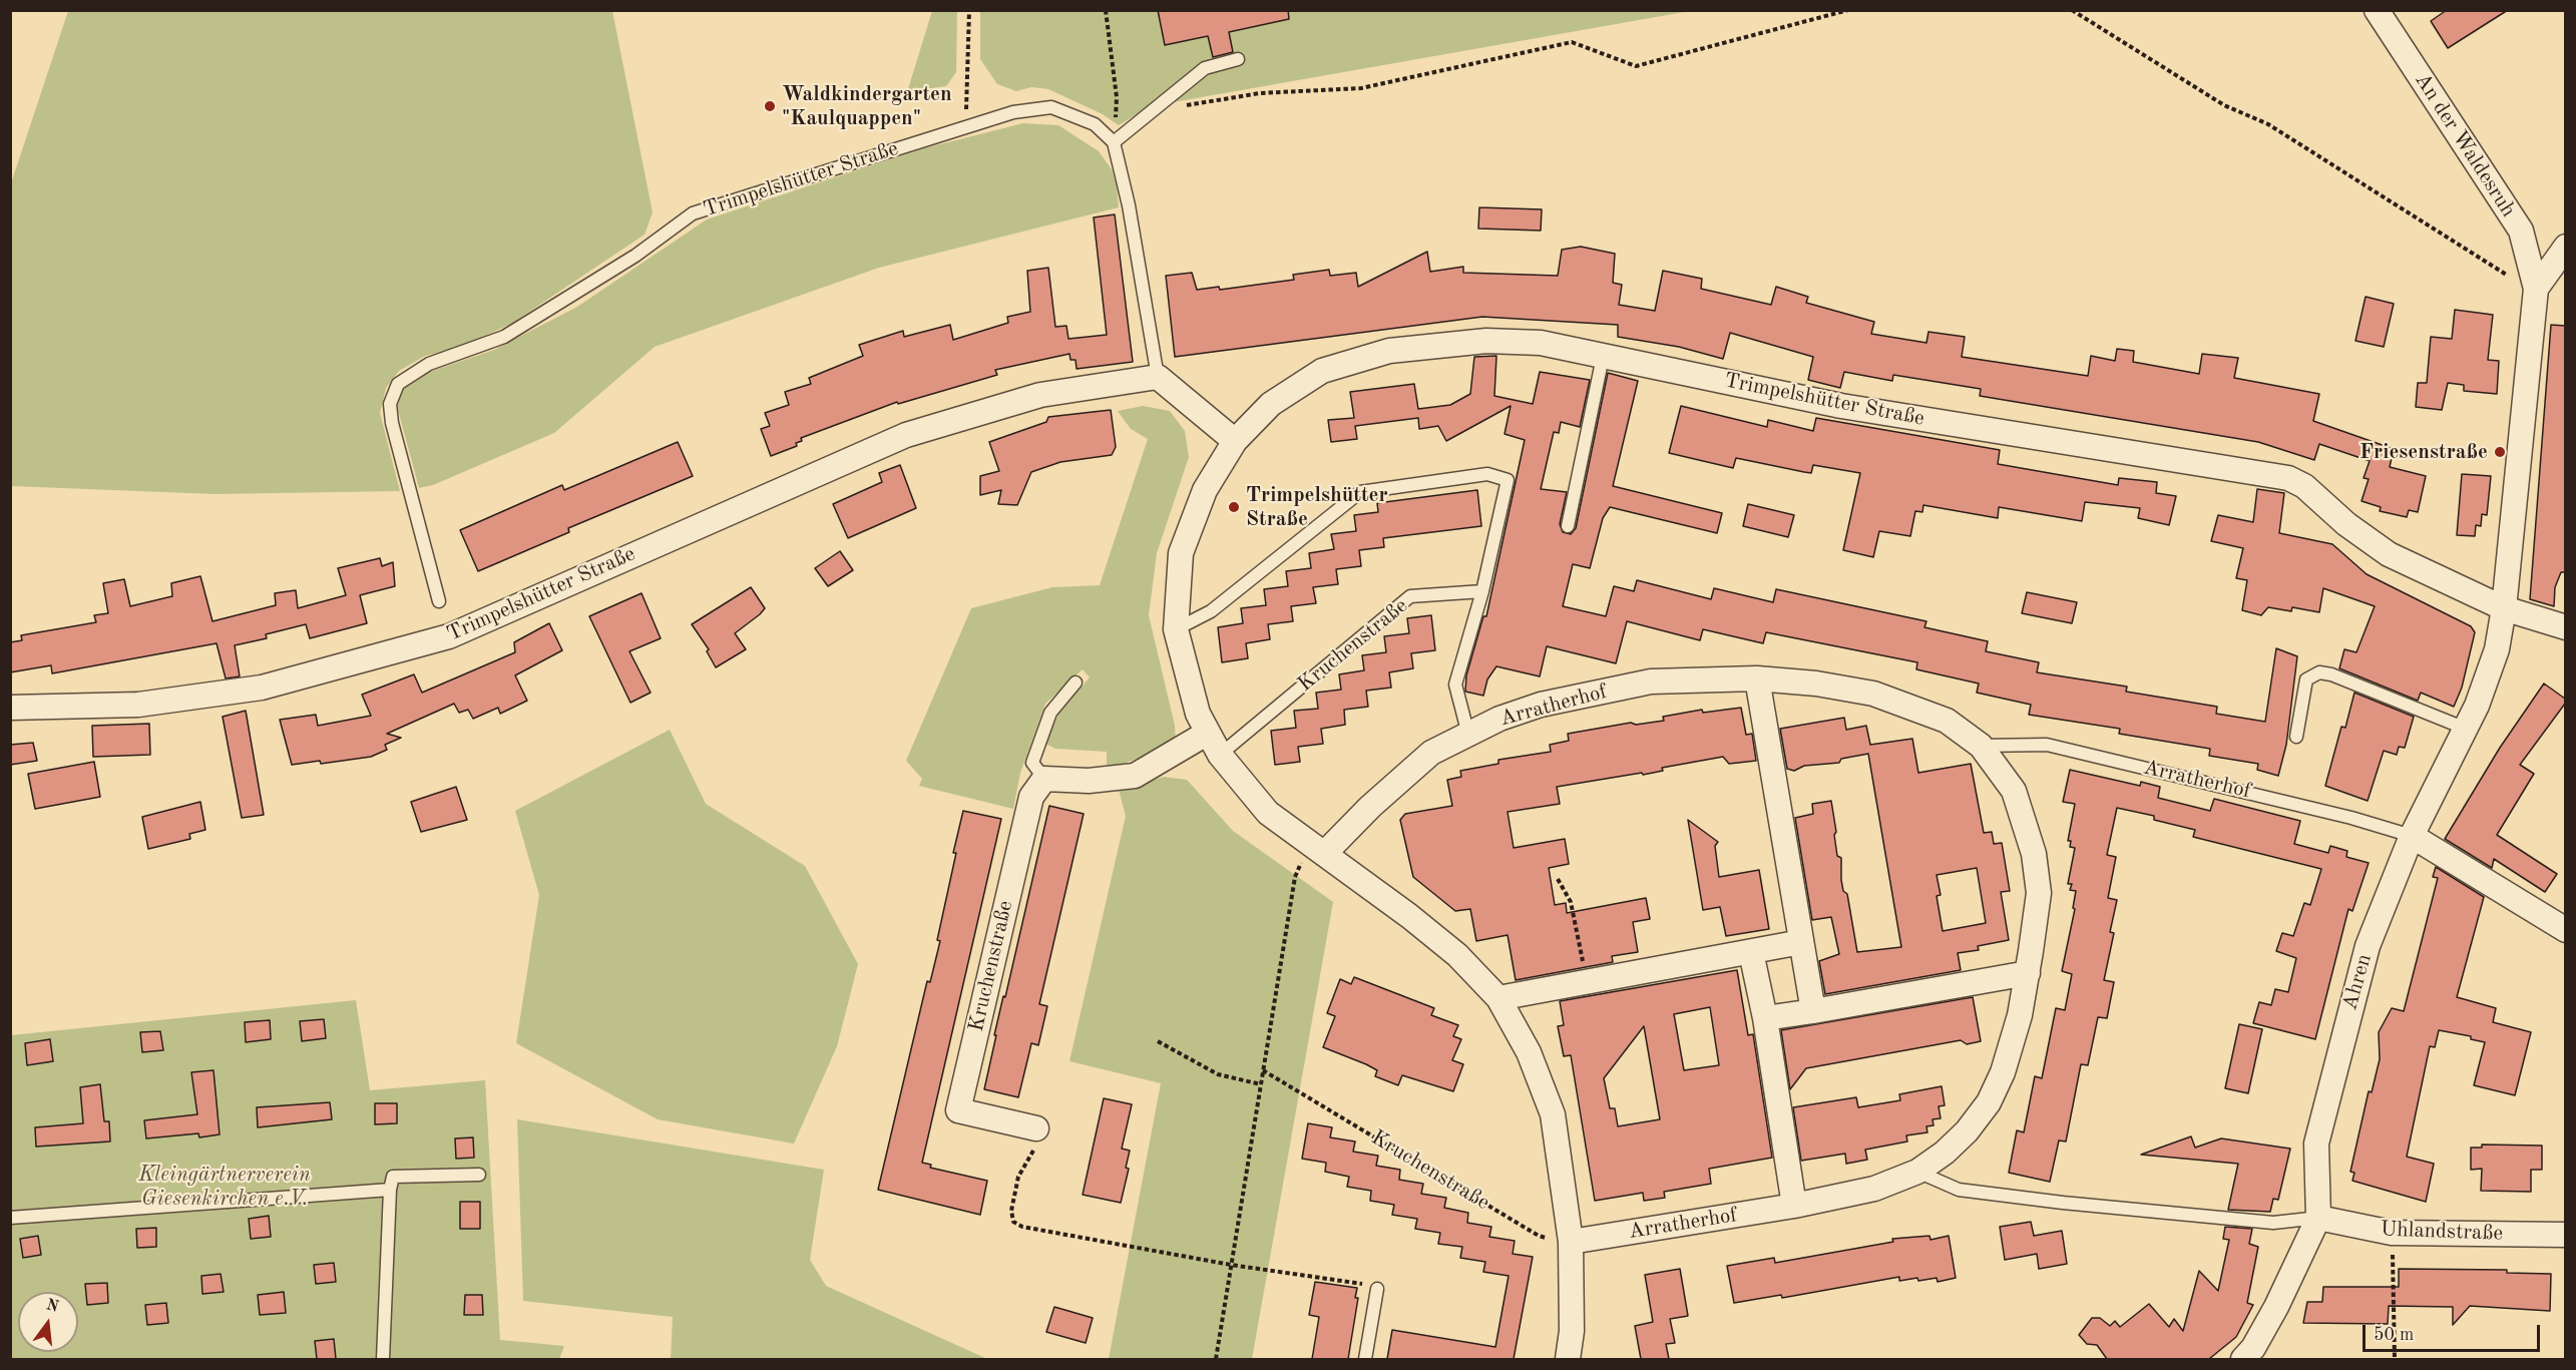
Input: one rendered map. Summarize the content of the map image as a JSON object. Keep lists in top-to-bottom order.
{
  "streets": {
    "street": [
      "An der Waldesruh",
      "Trimpelshütter Straße",
      "Kruchenstraße",
      "Arratherhof",
      "Ahren",
      "Uhlandstraße"
    ]
  },
  "crossings": [
    ["Trimpelshütter Straße", "Ahren"],
    ["Kruchenstraße", "Arratherhof"],
    ["Arratherhof", "Ahren"],
    ["Ahren", "Uhlandstraße"]
  ],
  "parks": ["Kleingärtnerverein Giesenkirchen e.V."],
  "places": ["Waldkindergarten \"Kaulquappen\"", "Friesenstraße", "Trimpelshütter Straße"],
  "scale_bar": "50 m",
  "north": "top"
}
